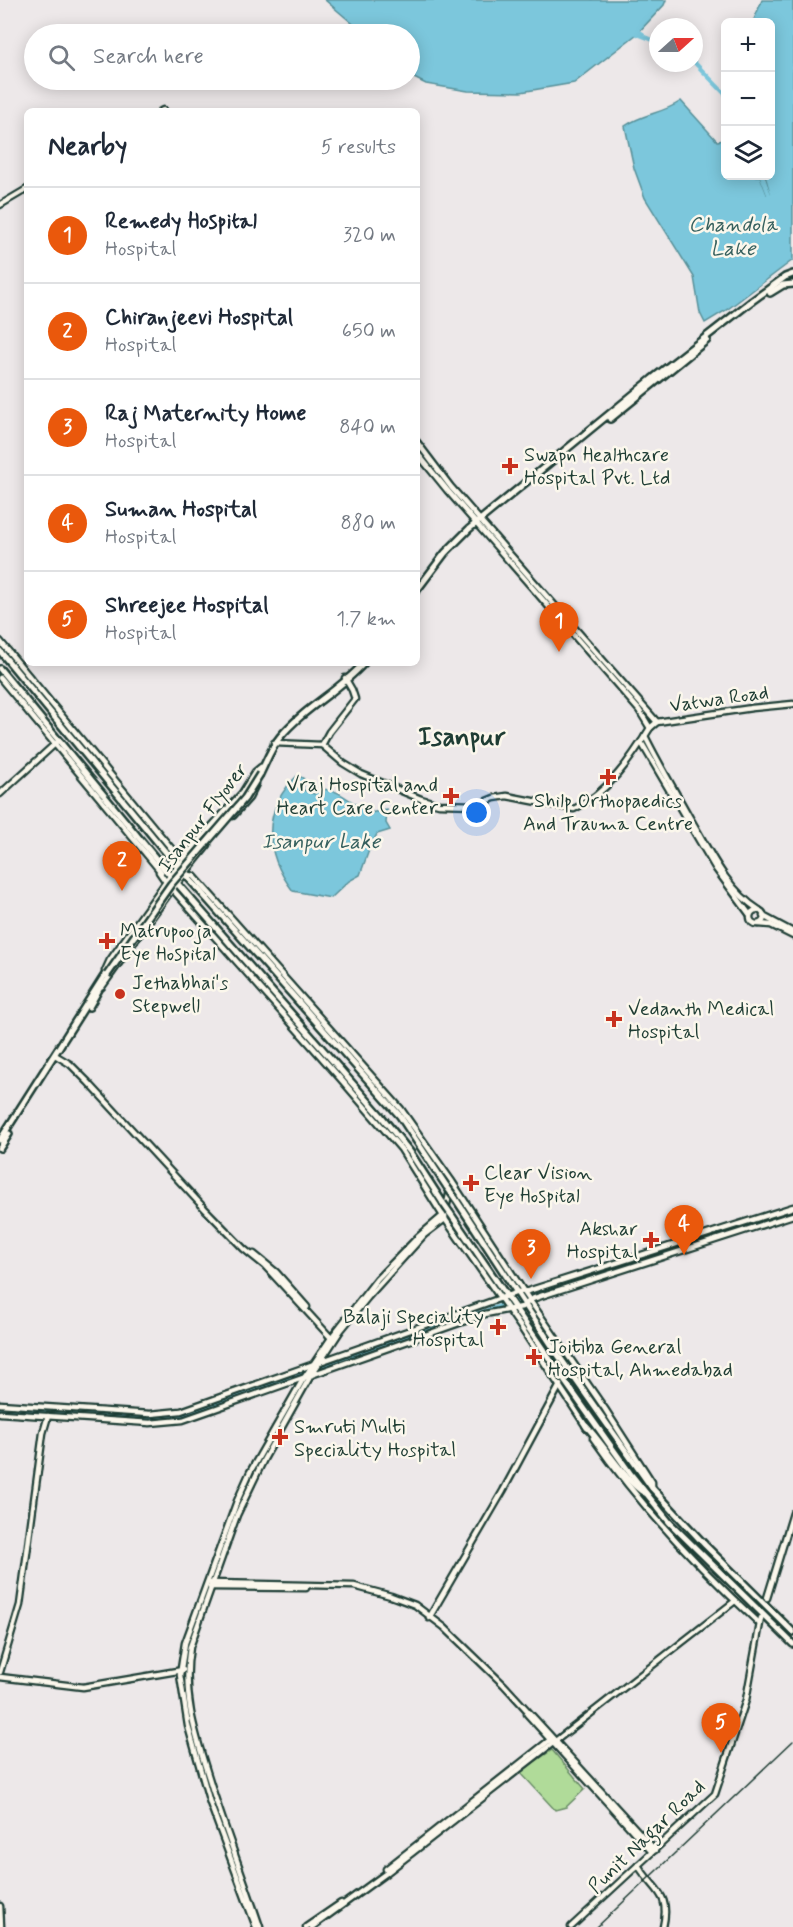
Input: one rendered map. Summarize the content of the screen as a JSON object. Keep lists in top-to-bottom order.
{
  "streets": {
    "main road": ["Isanpur Flyover"],
    "street": ["Vatwa Road", "Punit Nagar Road"]
  },
  "districts": ["Isanpur"],
  "water": ["Chandola Lake", "Isanpur Lake"],
  "places": {
    "health": [
      "Swapn Healthcare Hospital Pvt. Ltd",
      "Shilp Orthopaedics And Trauma Centre",
      "Vraj Hospital and Heart Care Center",
      "Matrupooja Eye Hospital",
      "Vedanth Medical Hospital",
      "Clear Vision Eye Hospital",
      "Akshar Hospital",
      "Balaji Speciality Hospital",
      "Joitiba General Hospital, Ahmedabad",
      "Smruti Multi Speciality Hospital"
    ],
    "other": ["Jethabhai's Stepwell"]
  },
  "north": "right",
  "page": {
    "map_buttons": ["+", "−"],
    "search": "Search here",
    "heading": ["Nearby", "5 results"],
    "list": [
      {
        "mark": "1",
        "name": "Remedy Hospital",
        "note": "Hospital",
        "value": "320 m"
      },
      {
        "mark": "2",
        "name": "Chiranjeevi Hospital",
        "note": "Hospital",
        "value": "650 m"
      },
      {
        "mark": "3",
        "name": "Raj Maternity Home",
        "note": "Hospital",
        "value": "840 m"
      },
      {
        "mark": "4",
        "name": "Suman Hospital",
        "note": "Hospital",
        "value": "880 m"
      },
      {
        "mark": "5",
        "name": "Shreejee Hospital",
        "note": "Hospital",
        "value": "1.7 km"
      }
    ],
    "pins": [
      "1",
      "2",
      "4",
      "3",
      "5"
    ]
  }
}
